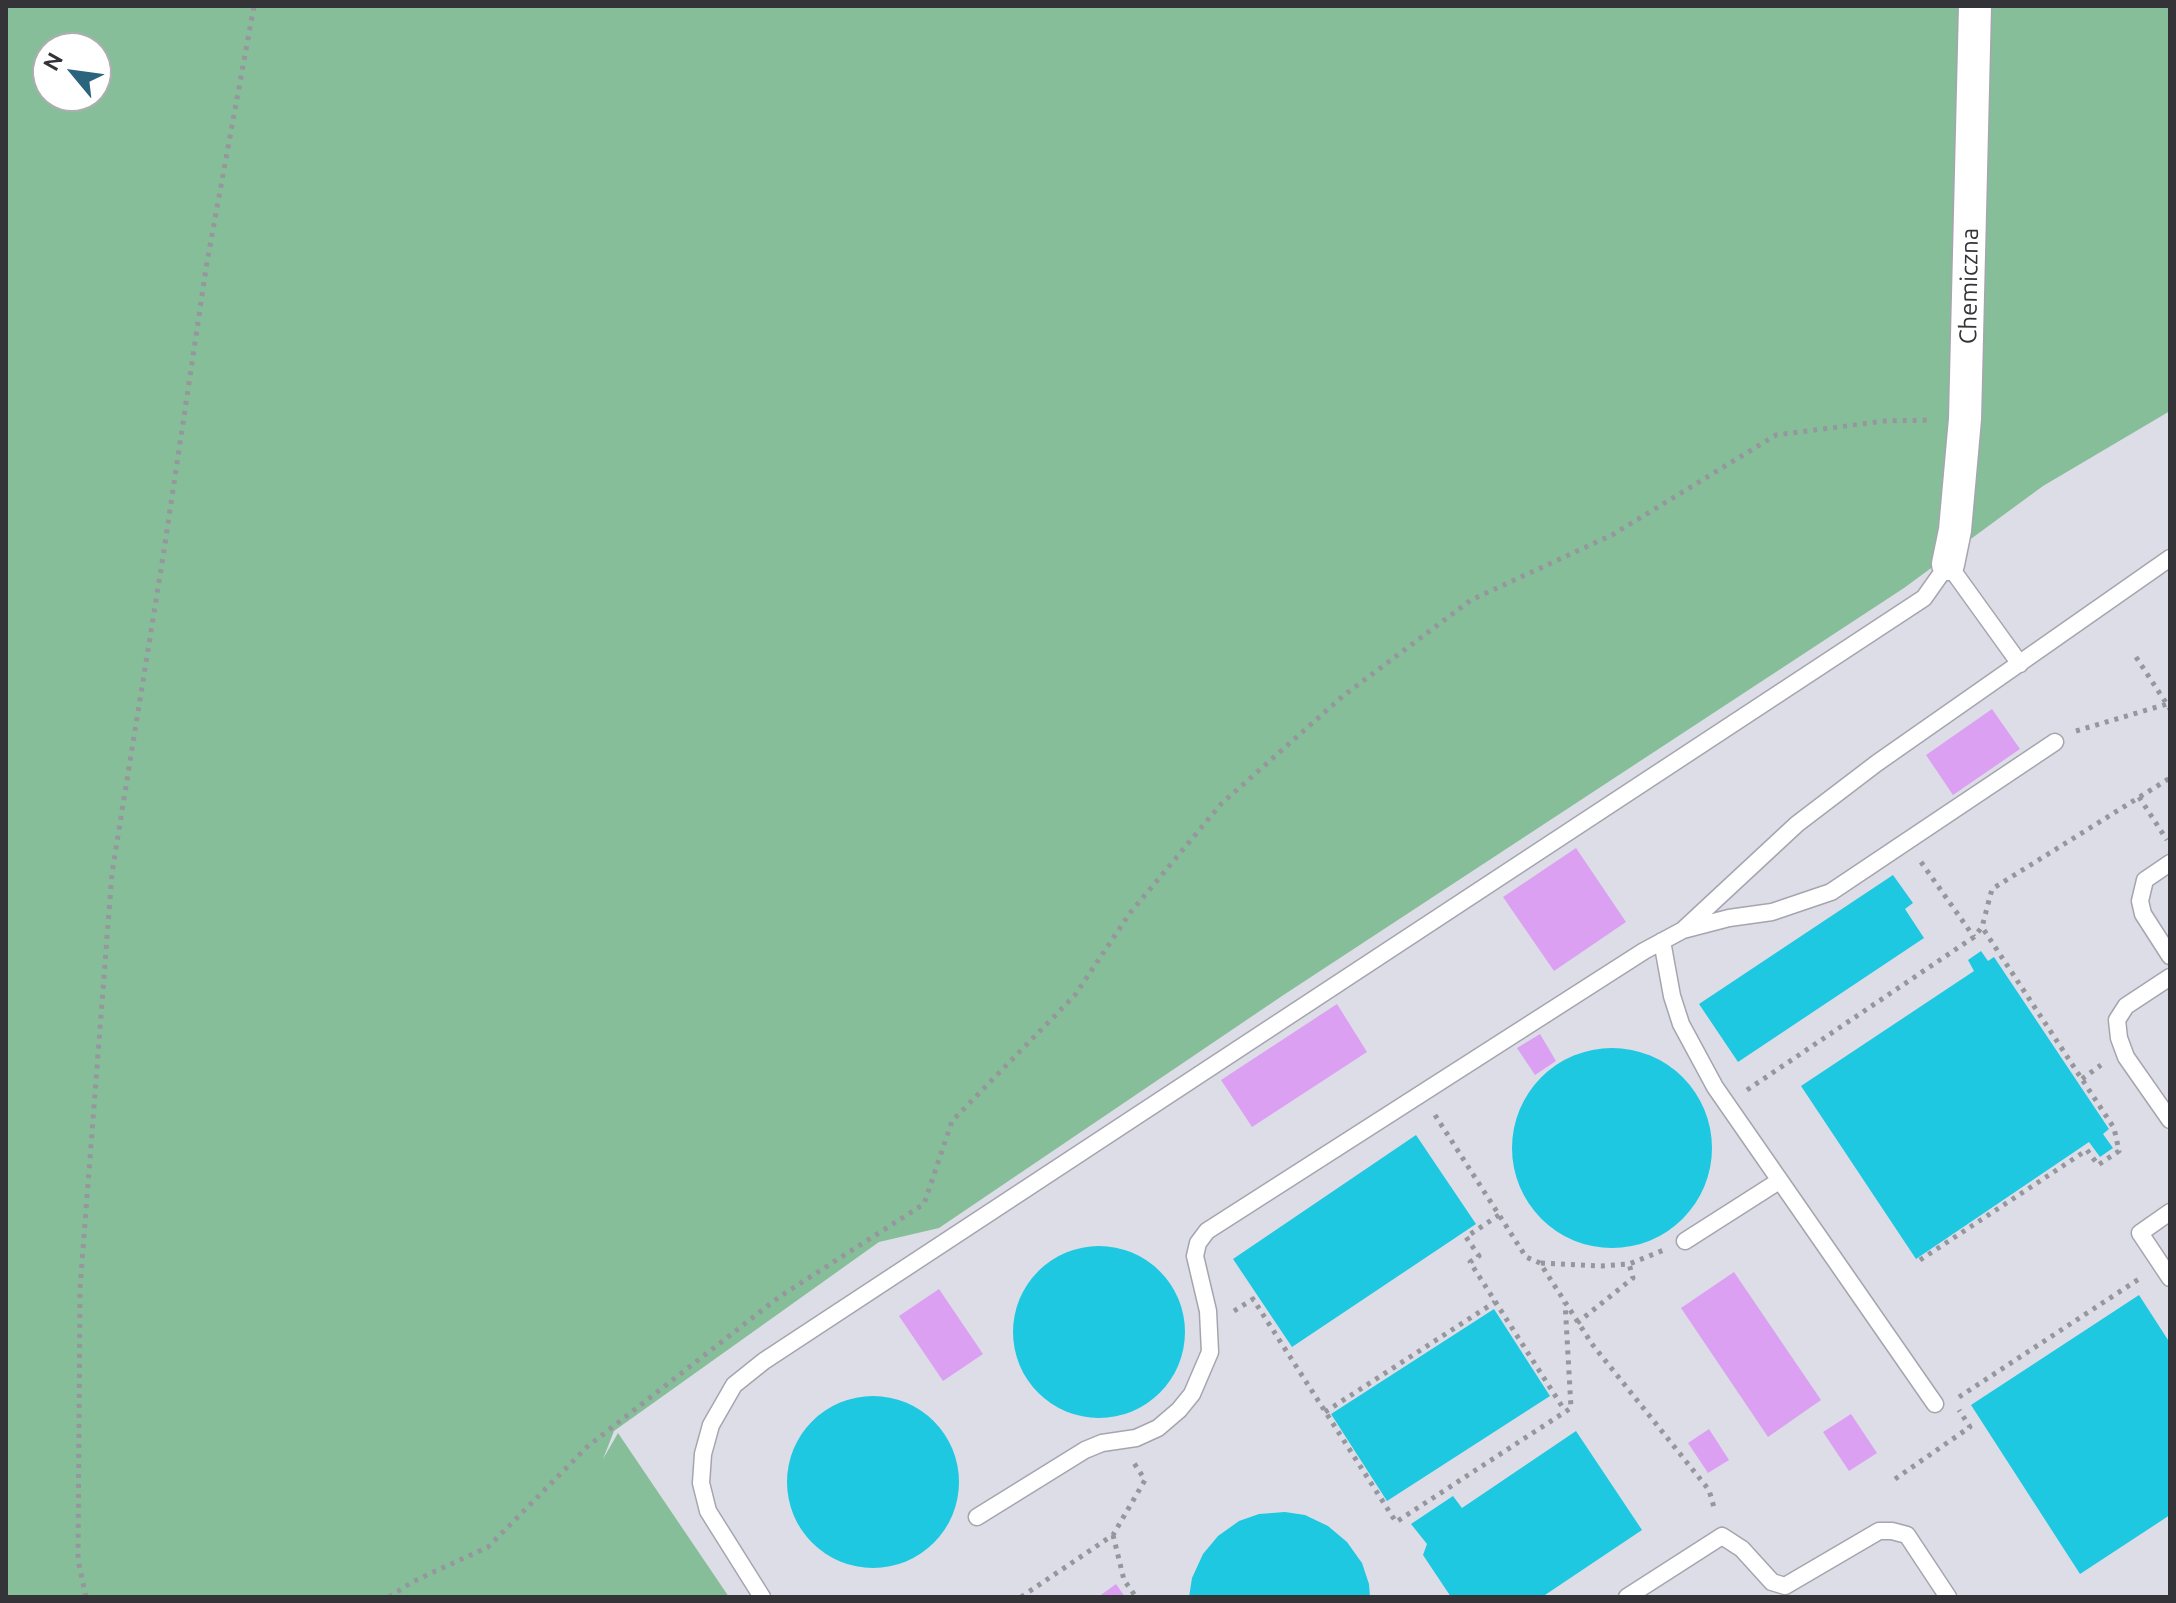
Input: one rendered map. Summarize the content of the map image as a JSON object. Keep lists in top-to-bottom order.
{
  "streets": {
    "street": ["Chemiczna"]
  },
  "north": "top left"
}
